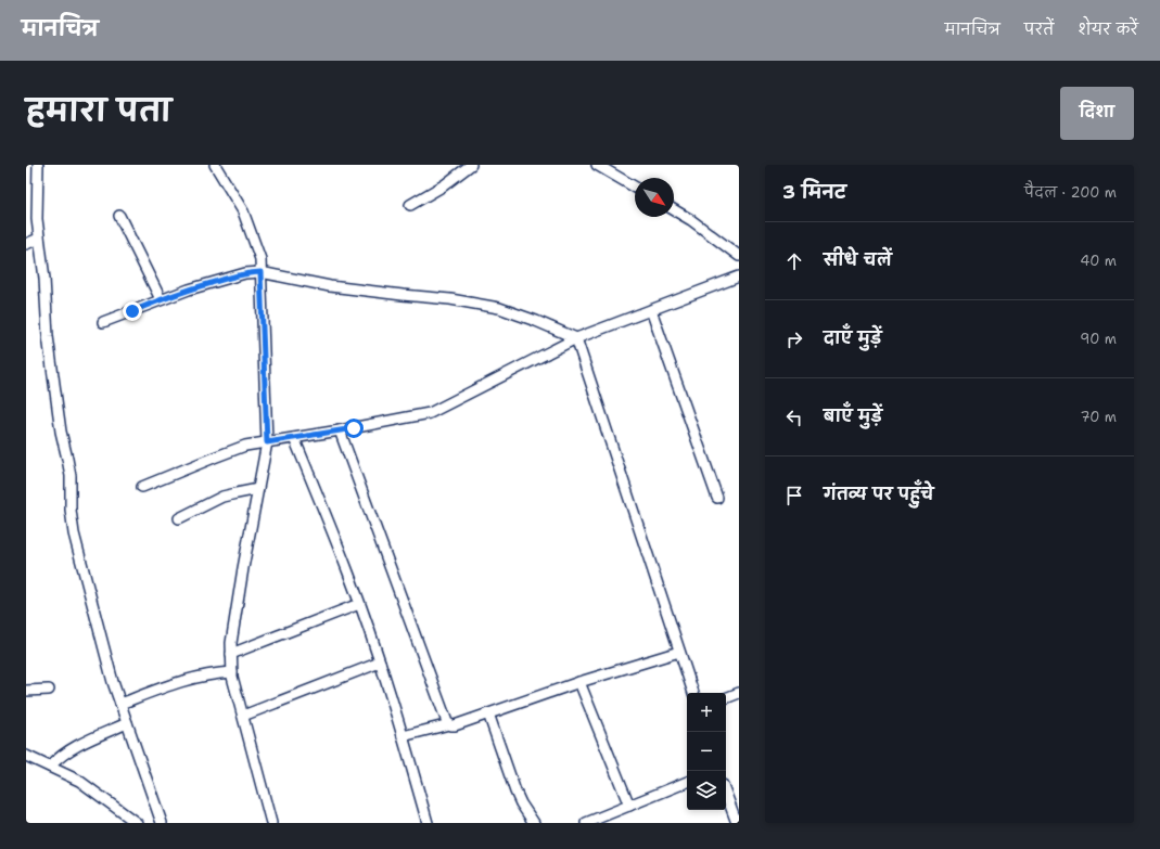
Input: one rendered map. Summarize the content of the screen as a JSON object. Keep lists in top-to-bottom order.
{
  "north": "bottom right",
  "page": {
    "header": "मानचित्र",
    "nav": ["मानचित्र", "परतें", "शेयर करें"],
    "title": "हमारा पता",
    "buttons": "दिशा",
    "heading": ["3 मिनट", "पैदल · 200 m"],
    "list": [
      ["सीधे चलें", "40 m"],
      ["दाएँ मुड़ें", "90 m"],
      ["बाएँ मुड़ें", "70 m"],
      "गंतव्य पर पहुँचे"
    ],
    "map_buttons": ["+", "−"]
  }
}
